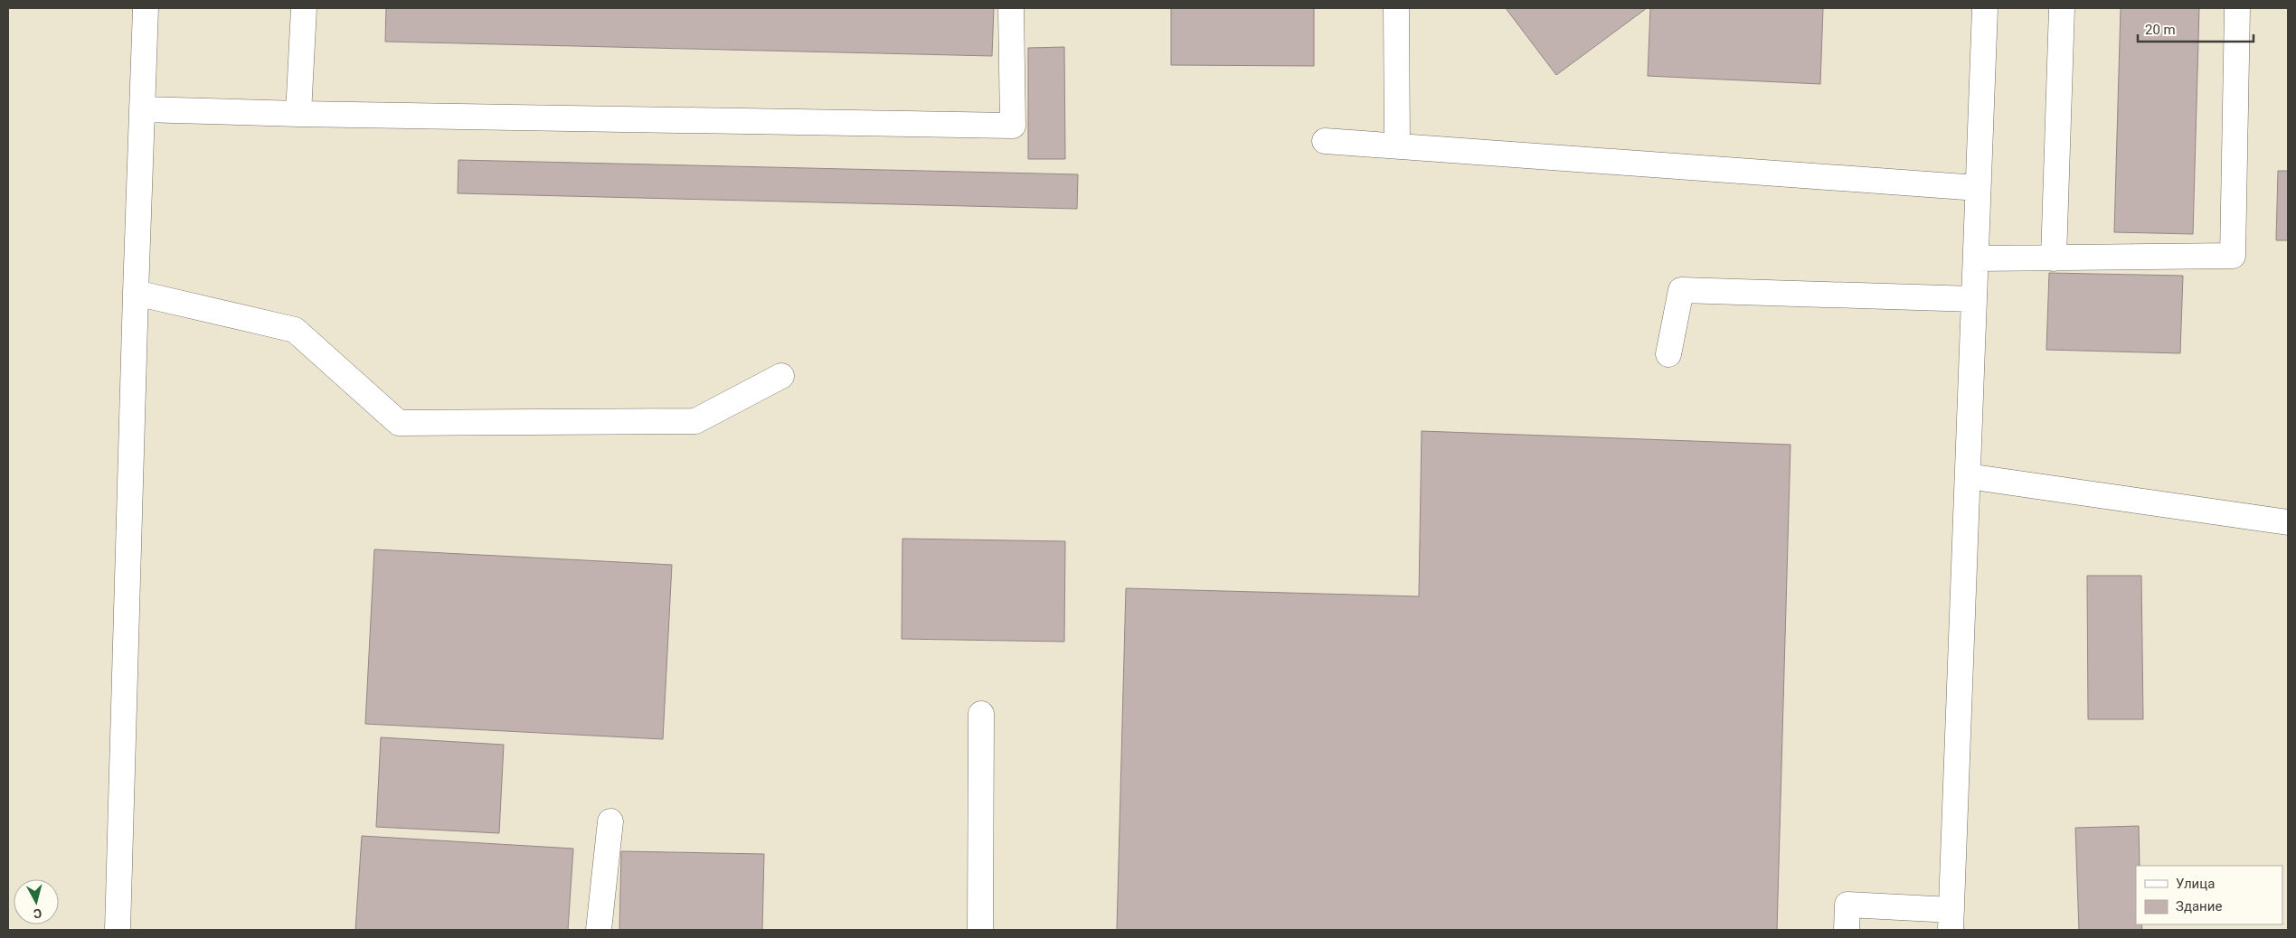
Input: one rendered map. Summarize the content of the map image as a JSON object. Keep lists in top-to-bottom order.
{
  "legend": ["Улица", "Здание"],
  "scale_bar": "20 m",
  "north": "bottom"
}
